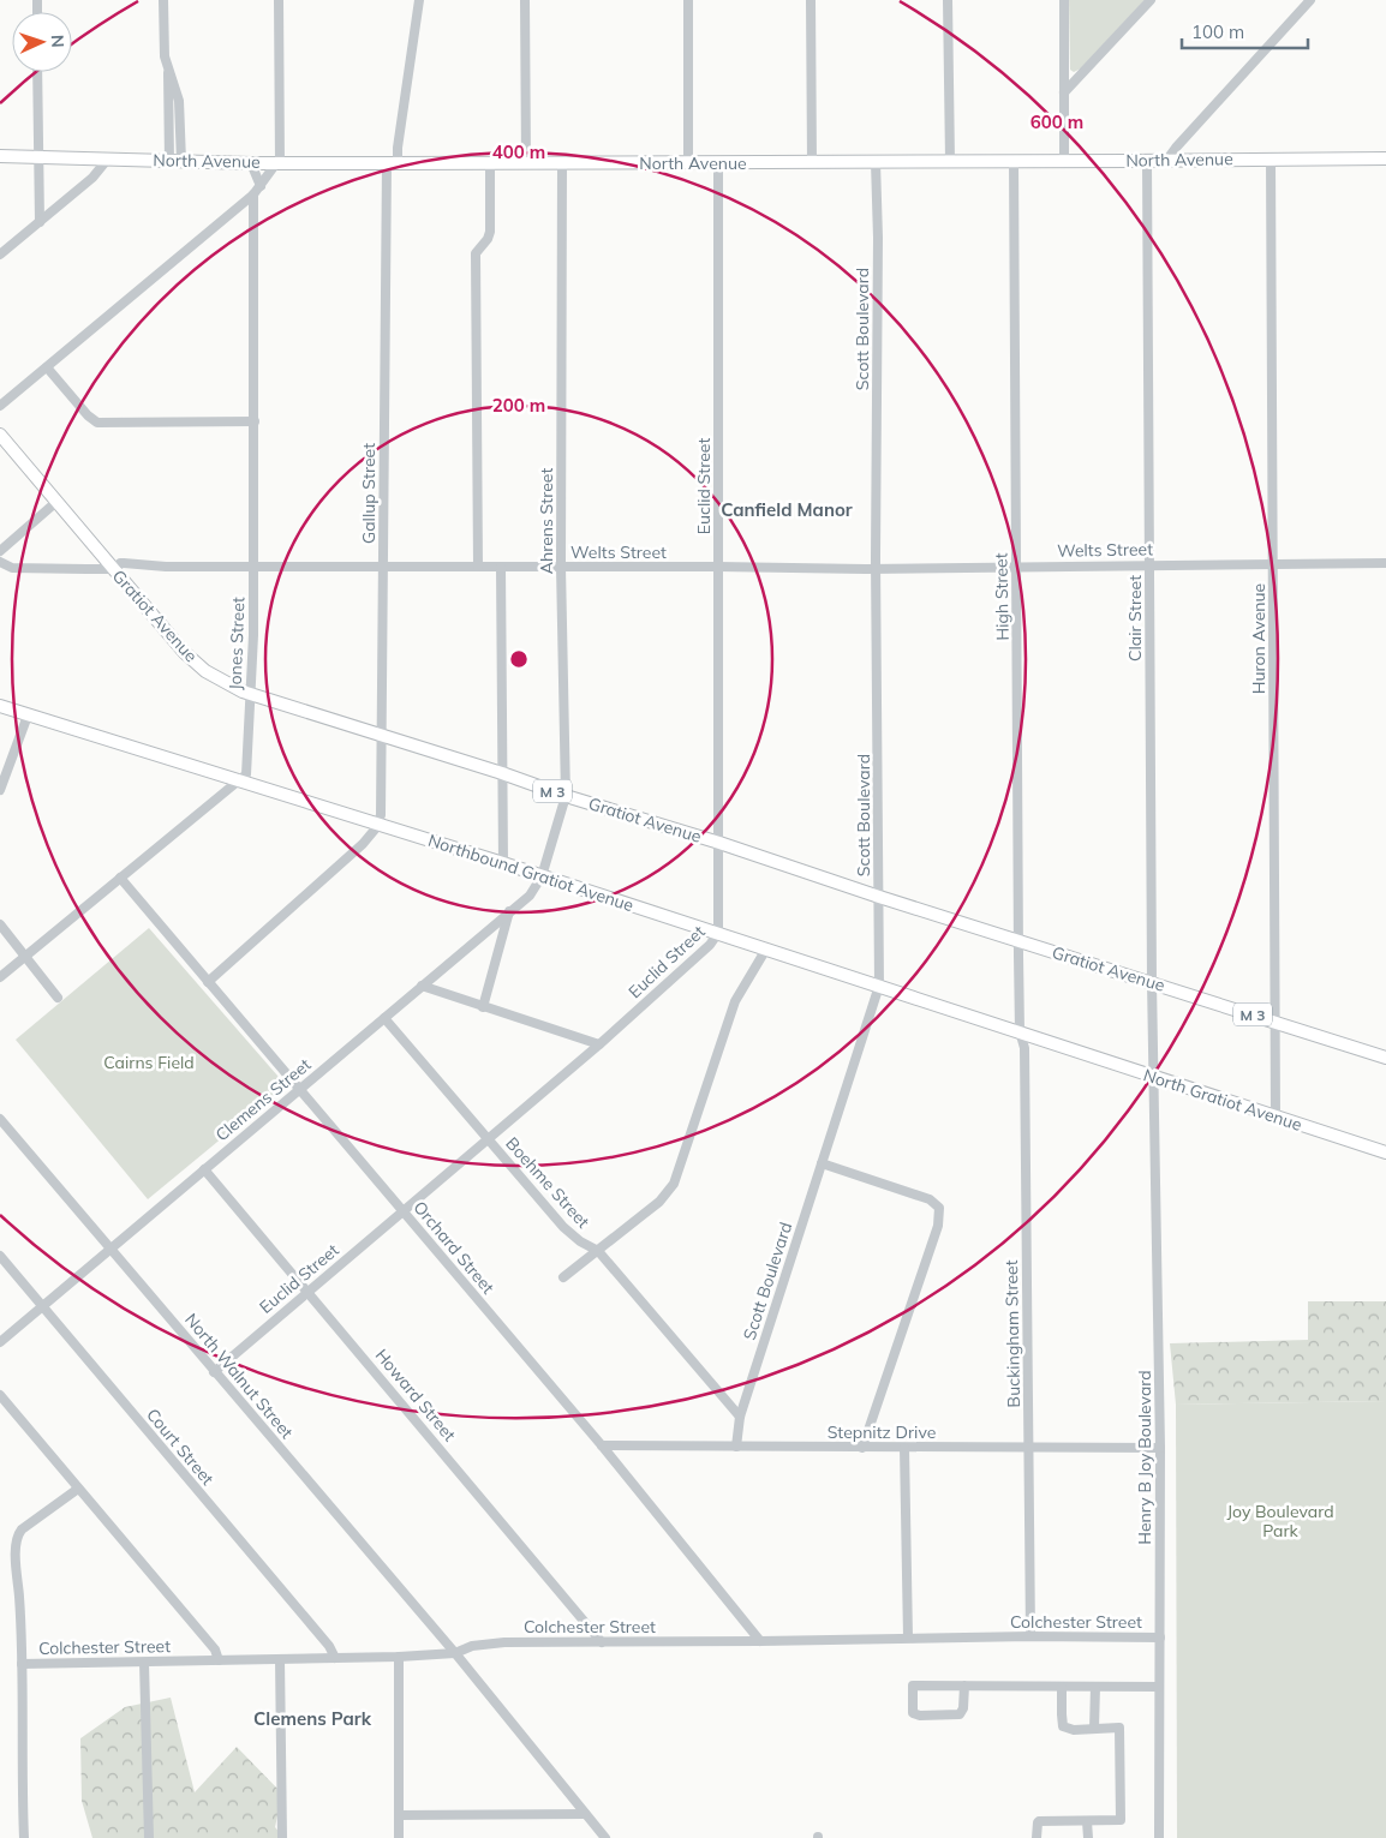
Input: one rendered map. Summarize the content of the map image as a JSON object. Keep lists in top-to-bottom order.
{
  "streets": {
    "main road": [
      "North Avenue",
      "Gratiot Avenue",
      "M 3",
      "Northbound Gratiot Avenue",
      "North Gratiot Avenue"
    ],
    "street": [
      "Scott Boulevard",
      "Euclid Street",
      "Gallup Street",
      "Ahrens Street",
      "Welts Street",
      "High Street",
      "Clair Street",
      "Huron Avenue",
      "Jones Street",
      "Clemens Street",
      "Boehme Street",
      "Orchard Street",
      "Buckingham Street",
      "North Walnut Street",
      "Howard Street",
      "Stepnitz Drive",
      "Court Street",
      "Henry B Joy Boulevard",
      "Colchester Street"
    ]
  },
  "crossings": [
    ["North Avenue", "Scott Boulevard"],
    ["North Avenue", "Euclid Street"],
    ["North Avenue", "Gallup Street"],
    ["North Avenue", "Ahrens Street"],
    ["North Avenue", "High Street"],
    ["North Avenue", "Clair Street"],
    ["North Avenue", "Huron Avenue"],
    ["Scott Boulevard", "Welts Street"],
    ["Scott Boulevard", "Gratiot Avenue"],
    ["Scott Boulevard", "Northbound Gratiot Avenue"],
    ["Scott Boulevard", "Boehme Street"],
    ["Scott Boulevard", "Stepnitz Drive"],
    ["Euclid Street", "Welts Street"],
    ["Euclid Street", "Gratiot Avenue"],
    ["Euclid Street", "Northbound Gratiot Avenue"],
    ["Euclid Street", "Boehme Street"],
    ["Euclid Street", "Orchard Street"],
    ["Euclid Street", "North Walnut Street"],
    ["Euclid Street", "Howard Street"],
    ["Gallup Street", "Welts Street"],
    ["Gallup Street", "Gratiot Avenue"],
    ["Gallup Street", "Northbound Gratiot Avenue"],
    ["Ahrens Street", "Welts Street"],
    ["Ahrens Street", "Gratiot Avenue"],
    ["Ahrens Street", "Northbound Gratiot Avenue"],
    ["Ahrens Street", "Clemens Street"],
    ["Welts Street", "High Street"],
    ["Welts Street", "Gratiot Avenue"],
    ["Welts Street", "Clair Street"],
    ["Welts Street", "Huron Avenue"],
    ["Welts Street", "Jones Street"],
    ["High Street", "Gratiot Avenue"],
    ["High Street", "Northbound Gratiot Avenue"],
    ["High Street", "Buckingham Street"],
    ["Gratiot Avenue", "Clair Street"],
    ["Gratiot Avenue", "Huron Avenue"],
    ["Gratiot Avenue", "Jones Street"],
    ["Clair Street", "North Gratiot Avenue"],
    ["Clair Street", "Henry B Joy Boulevard"],
    ["Huron Avenue", "North Gratiot Avenue"],
    ["Jones Street", "Northbound Gratiot Avenue"],
    ["Jones Street", "Orchard Street"],
    ["Northbound Gratiot Avenue", "Clemens Street"],
    ["Northbound Gratiot Avenue", "North Gratiot Avenue"],
    ["Northbound Gratiot Avenue", "Buckingham Street"],
    ["Clemens Street", "Boehme Street"],
    ["Clemens Street", "Orchard Street"],
    ["Clemens Street", "North Walnut Street"],
    ["Clemens Street", "Howard Street"],
    ["Clemens Street", "Court Street"],
    ["North Gratiot Avenue", "Henry B Joy Boulevard"],
    ["Orchard Street", "Stepnitz Drive"],
    ["Orchard Street", "Colchester Street"],
    ["Buckingham Street", "Stepnitz Drive"],
    ["Buckingham Street", "Colchester Street"],
    ["North Walnut Street", "Colchester Street"],
    ["Howard Street", "Colchester Street"],
    ["Stepnitz Drive", "Henry B Joy Boulevard"],
    ["Court Street", "Colchester Street"],
    ["Henry B Joy Boulevard", "Colchester Street"]
  ],
  "districts": ["Canfield Manor", "Clemens Park"],
  "parks": ["Cairns Field", "Joy Boulevard Park"],
  "scale_bar": "100 m",
  "north": "right",
  "rings": ["600 m", "400 m", "200 m"]
}
